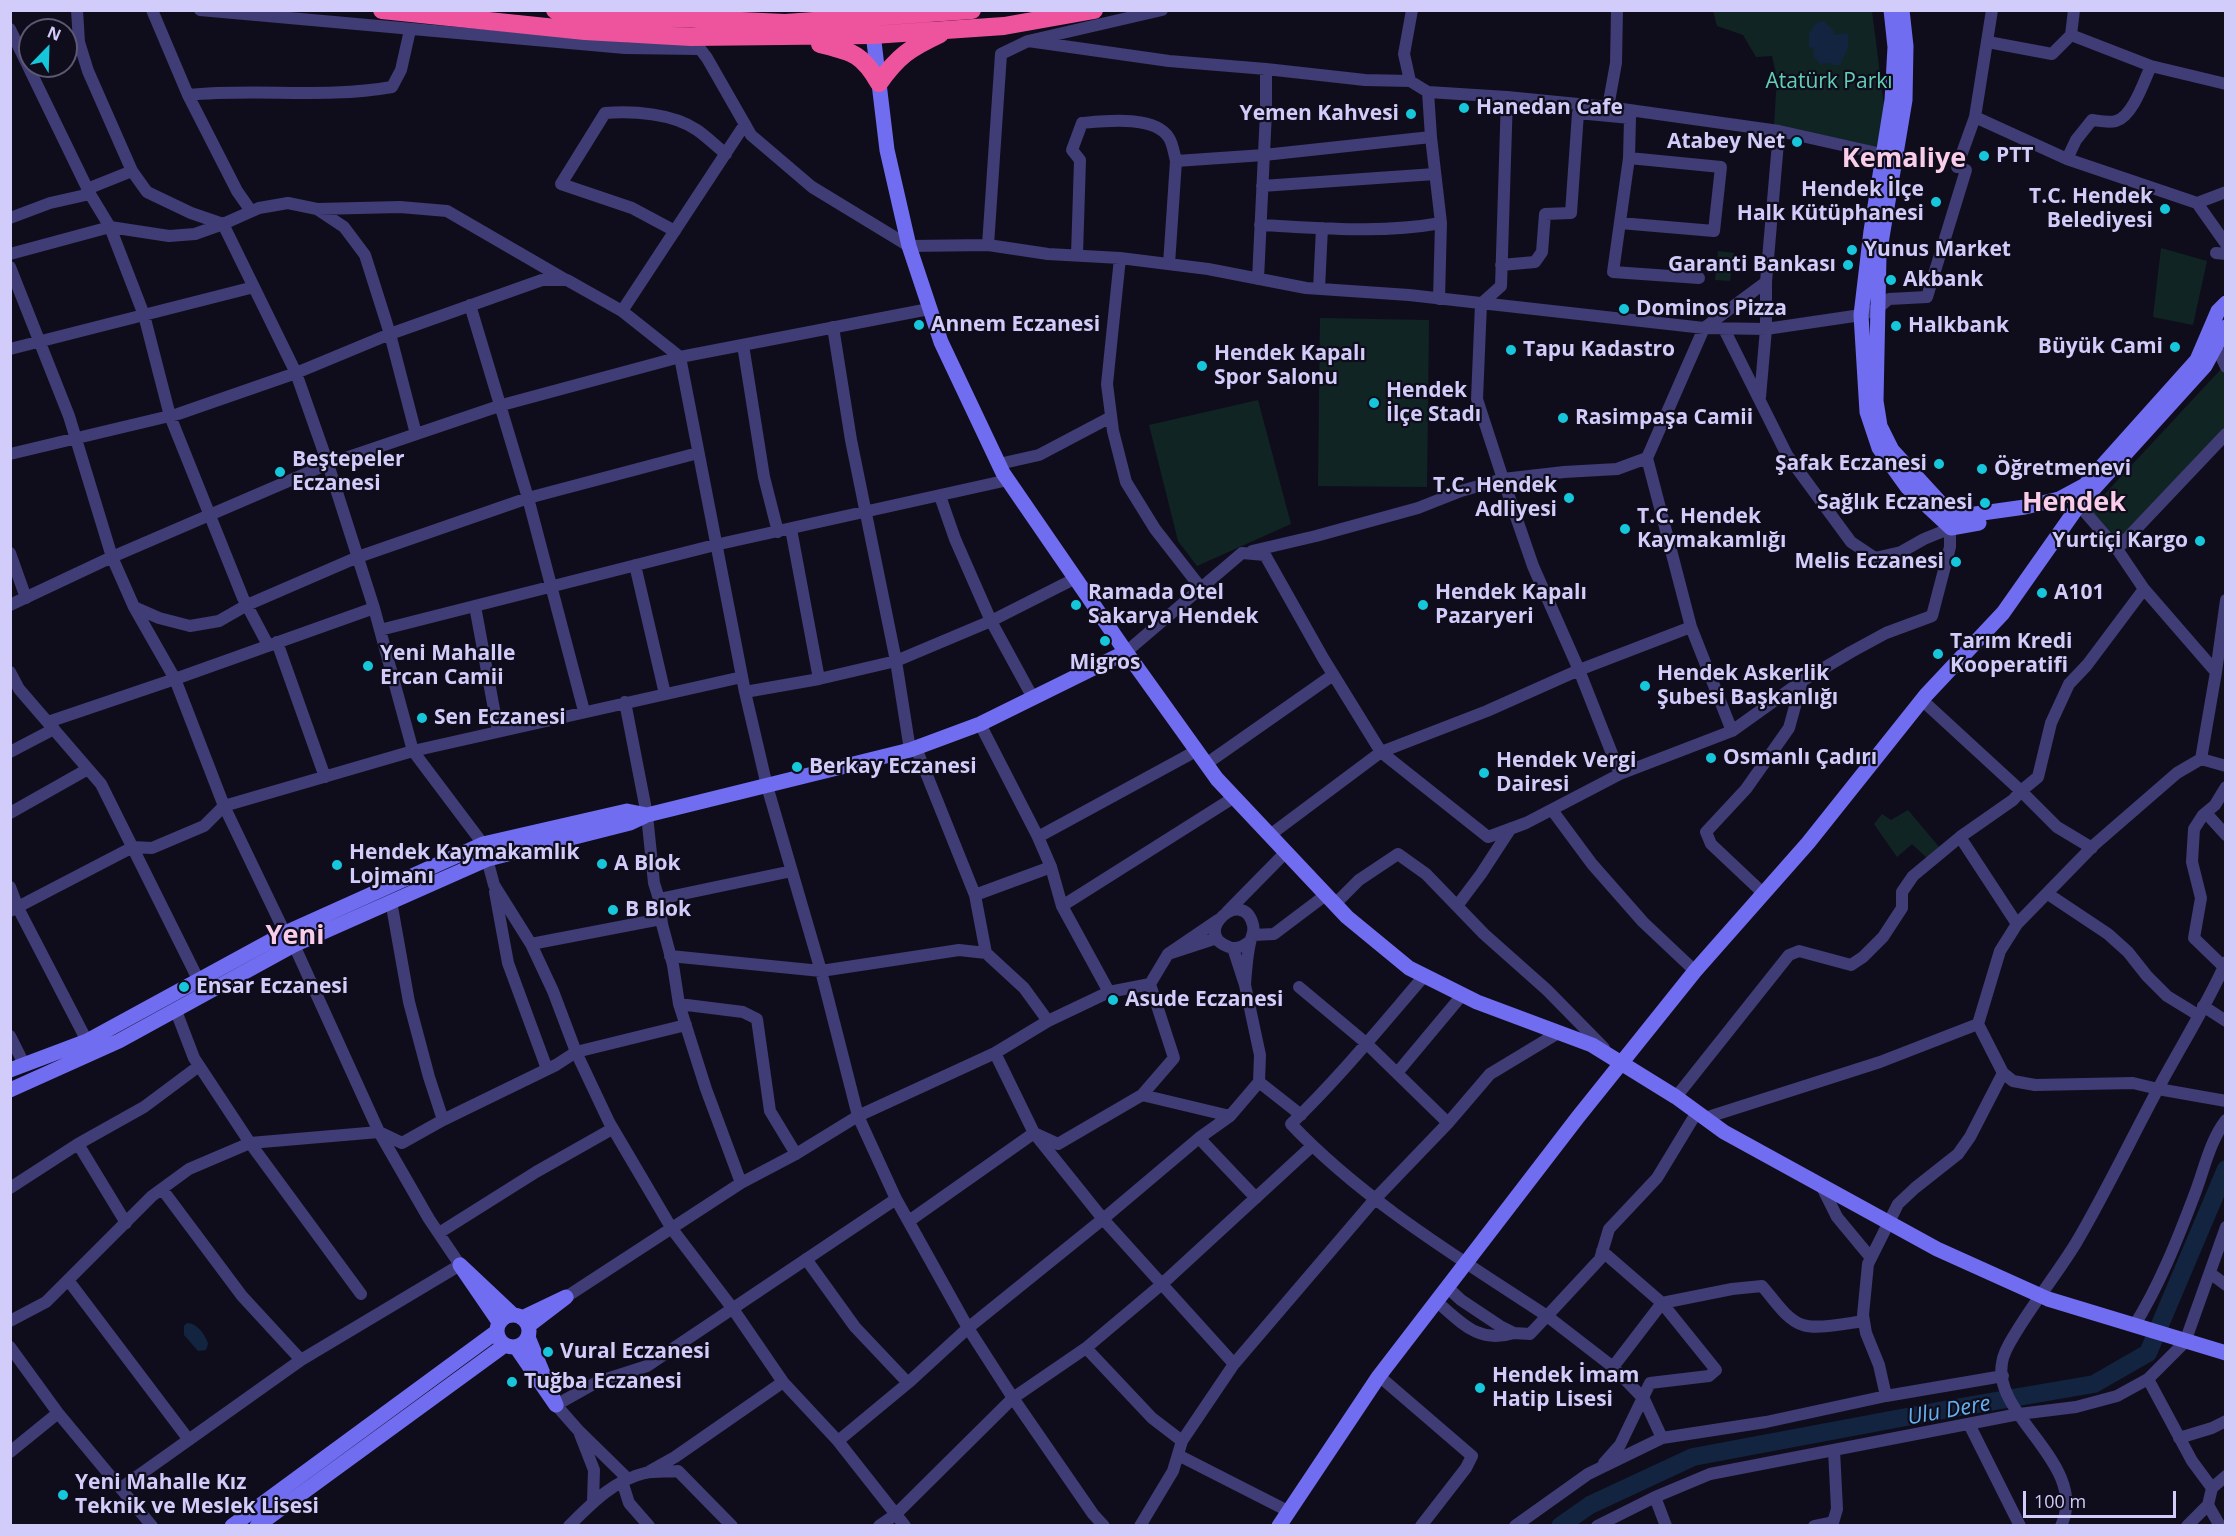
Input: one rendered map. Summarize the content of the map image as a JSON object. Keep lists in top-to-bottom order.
{
  "districts": ["Kemaliye", "Hendek", "Yeni"],
  "water": ["Ulu Dere"],
  "parks": ["Atatürk Parkı"],
  "places": [
    "Hanedan Cafe",
    "Yemen Kahvesi",
    "Atabey Net",
    "PTT",
    "Hendek İlçe Halk Kütüphanesi",
    "T.C. Hendek Belediyesi",
    "Yunus Market",
    "Garanti Bankası",
    "Akbank",
    "Dominos Pizza",
    "Annem Eczanesi",
    "Halkbank",
    "Büyük Cami",
    "Tapu Kadastro",
    "Hendek Kapalı Spor Salonu",
    "Hendek İlçe Stadı",
    "Rasimpaşa Camii",
    "Şafak Eczanesi",
    "Öğretmenevi",
    "Beştepeler Eczanesi",
    "T.C. Hendek Adliyesi",
    "Sağlık Eczanesi",
    "T.C. Hendek Kaymakamlığı",
    "Yurtiçi Kargo",
    "Melis Eczanesi",
    "A101",
    "Ramada Otel Sakarya Hendek",
    "Hendek Kapalı Pazaryeri",
    "Migros",
    "Tarım Kredi Kooperatifi",
    "Yeni Mahalle Ercan Camii",
    "Hendek Askerlik Şubesi Başkanlığı",
    "Sen Eczanesi",
    "Osmanlı Çadırı",
    "Berkay Eczanesi",
    "Hendek Vergi Dairesi",
    "A Blok",
    "Hendek Kaymakamlık Lojmanı",
    "B Blok",
    "Ensar Eczanesi",
    "Asude Eczanesi",
    "Vural Eczanesi",
    "Tuğba Eczanesi",
    "Hendek İmam Hatip Lisesi",
    "Yeni Mahalle Kız Teknik ve Meslek Lisesi"
  ],
  "scale_bar": "100 m",
  "north": "top right"
}
